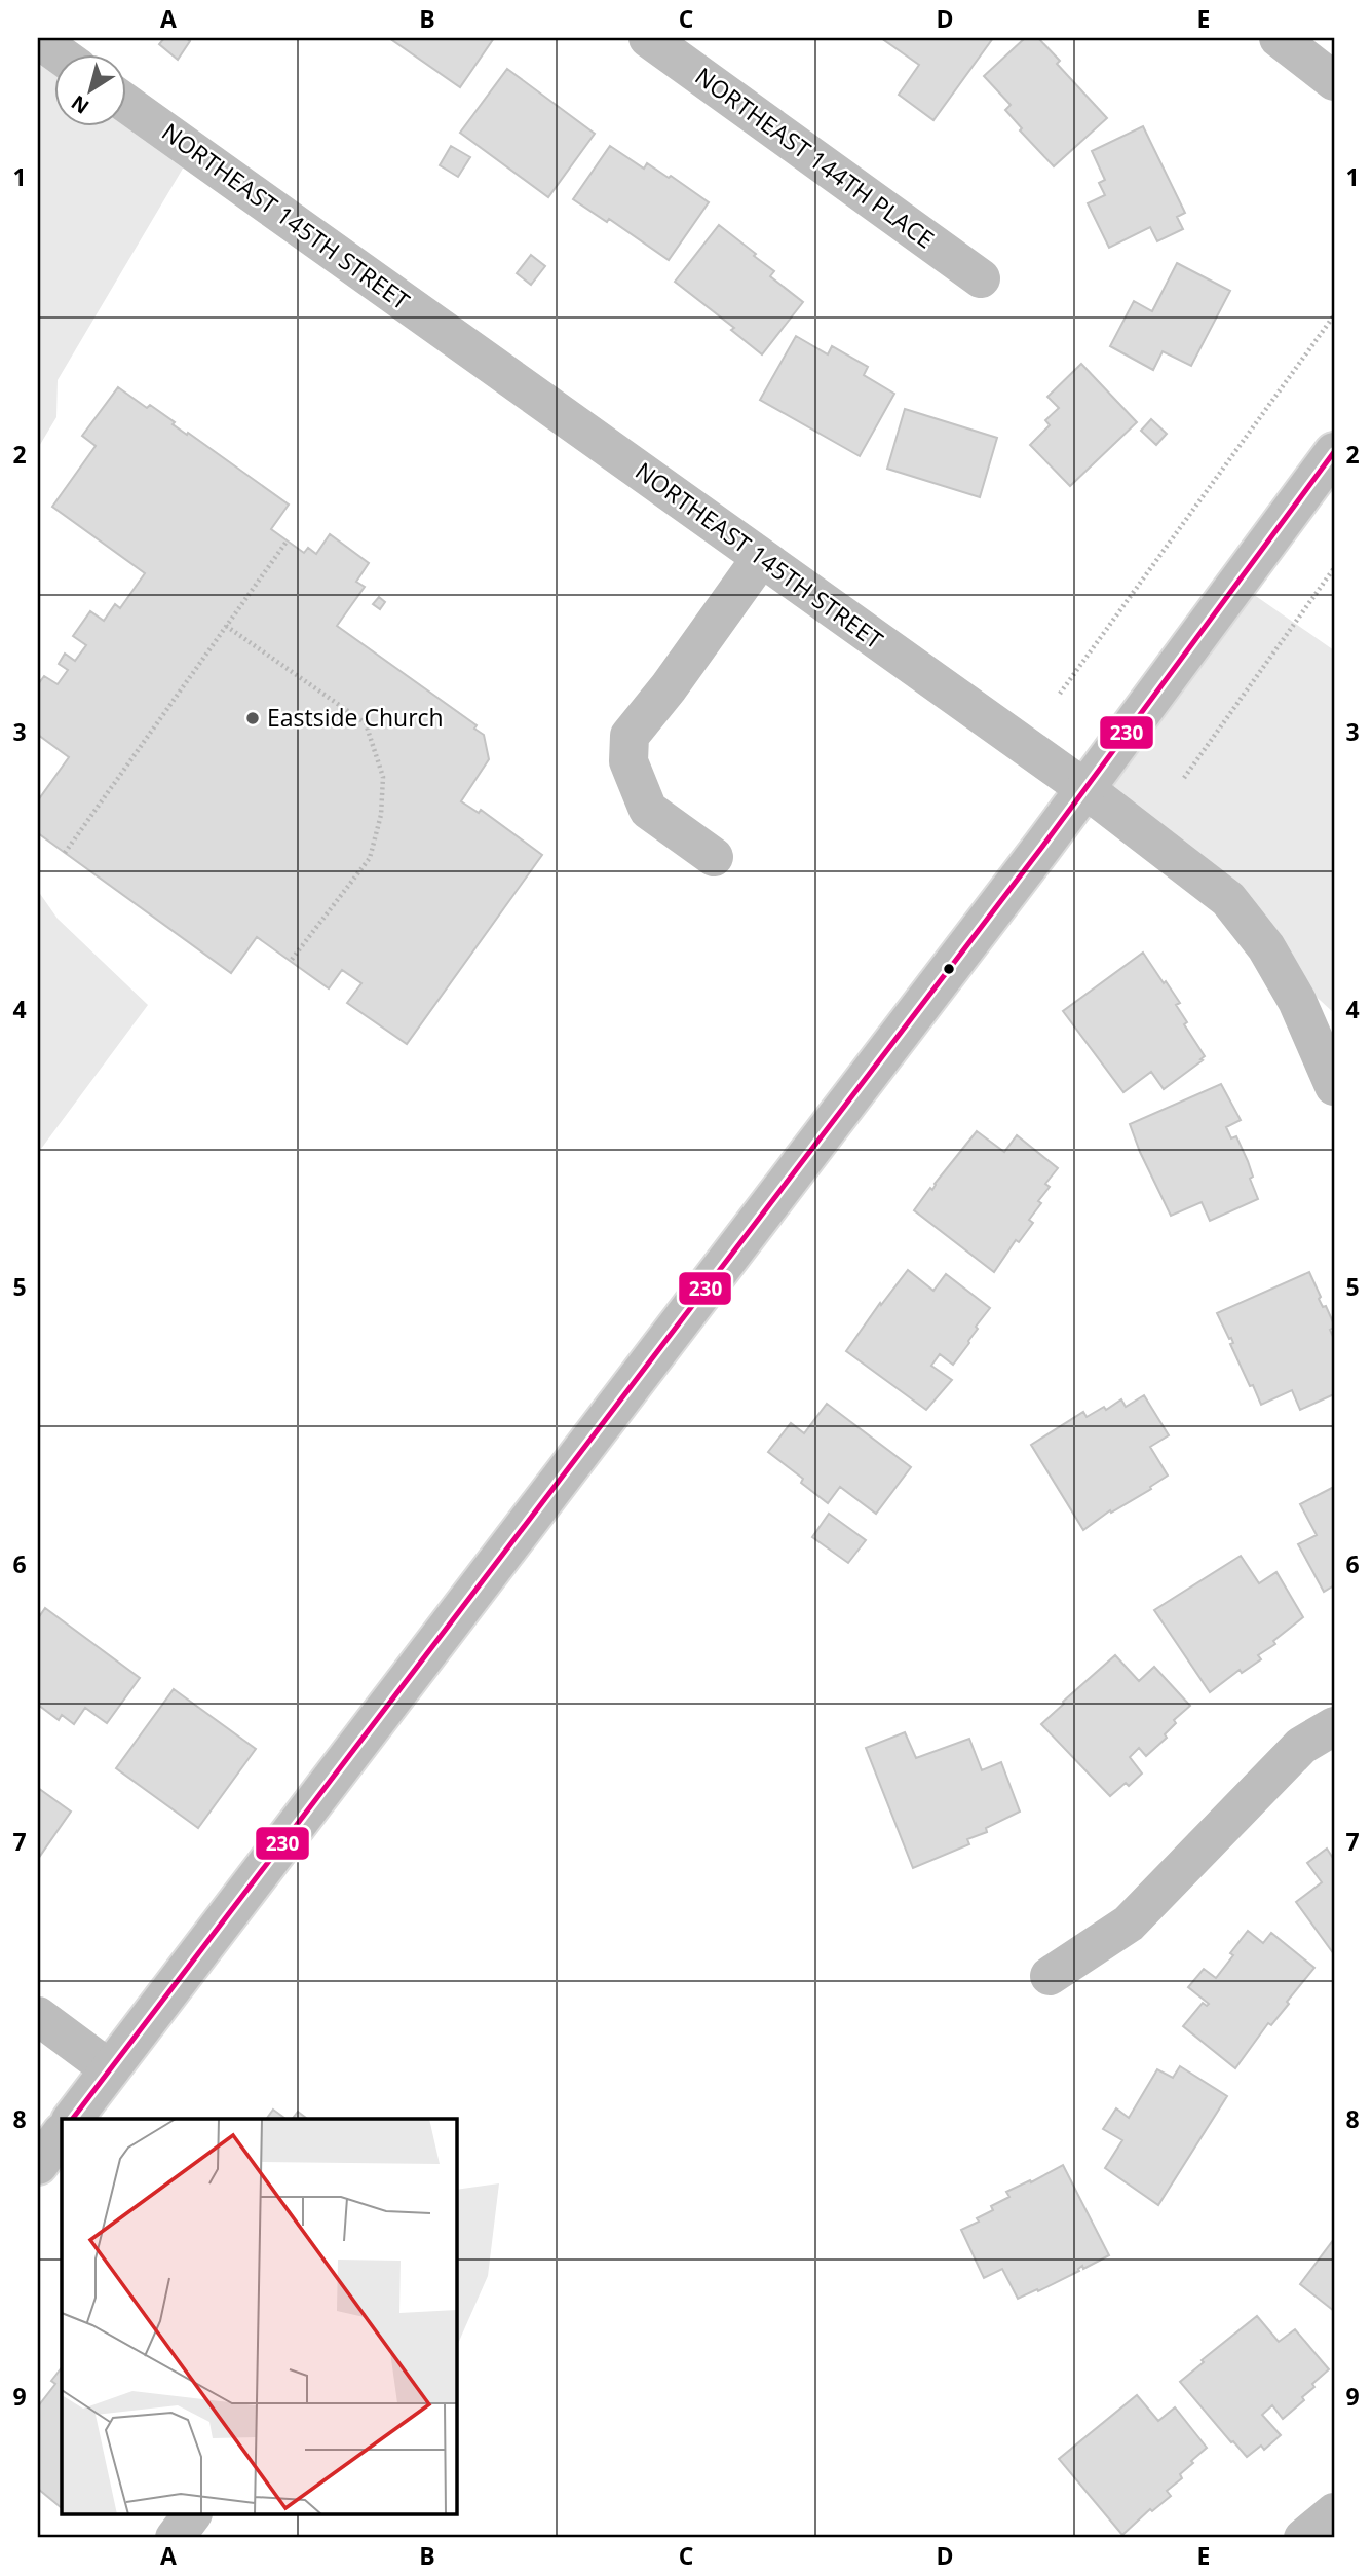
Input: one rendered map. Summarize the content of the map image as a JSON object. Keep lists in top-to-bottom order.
{
  "streets": {
    "street": ["NORTHEAST 144TH PLACE", "NORTHEAST 145TH STREET"]
  },
  "places": ["Eastside Church"],
  "lines": ["transit line 230"],
  "north": "bottom left",
  "grid": {
    "columns": [
      "A",
      "B",
      "C",
      "D",
      "E"
    ],
    "rows": [
      "1",
      "2",
      "3",
      "4",
      "5",
      "6",
      "7",
      "8",
      "9"
    ]
  }
}
